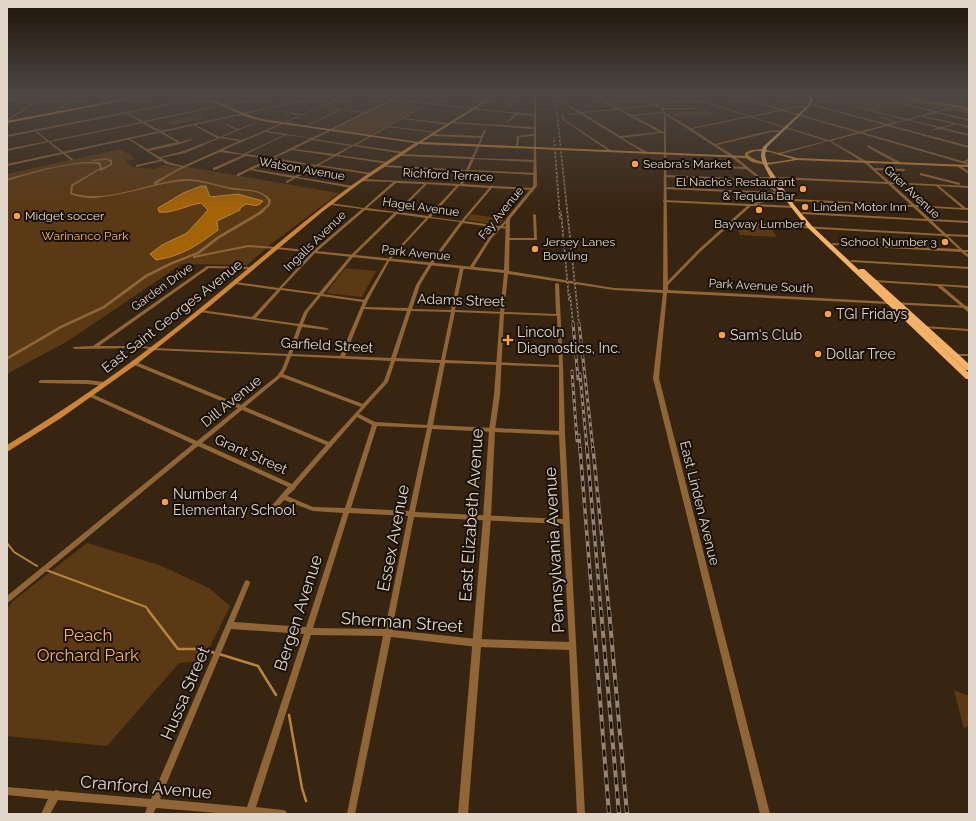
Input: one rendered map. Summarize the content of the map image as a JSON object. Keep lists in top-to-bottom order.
{
  "streets": {
    "main road": ["East Saint Georges Avenue"],
    "street": [
      "Watson Avenue",
      "Richford Terrace",
      "Grier Avenue",
      "Hagel Avenue",
      "Fay Avenue",
      "Ingalls Avenue",
      "Park Avenue",
      "Park Avenue South",
      "Garden Drive",
      "Adams Street",
      "Garfield Street",
      "Dill Avenue",
      "Grant Street",
      "East Linden Avenue",
      "East Elizabeth Avenue",
      "Essex Avenue",
      "Pennsylvania Avenue",
      "Bergen Avenue",
      "Sherman Street",
      "Hussa Street",
      "Cranford Avenue"
    ]
  },
  "crossings": [
    ["Watson Avenue", "East Saint Georges Avenue"],
    ["Richford Terrace", "Fay Avenue"],
    ["Richford Terrace", "Ingalls Avenue"],
    ["Richford Terrace", "East Saint Georges Avenue"],
    ["Richford Terrace", "Dill Avenue"],
    ["Hagel Avenue", "Fay Avenue"],
    ["Hagel Avenue", "Ingalls Avenue"],
    ["Hagel Avenue", "East Saint Georges Avenue"],
    ["Hagel Avenue", "Dill Avenue"],
    ["Hagel Avenue", "East Elizabeth Avenue"],
    ["Fay Avenue", "Park Avenue"],
    ["Fay Avenue", "East Elizabeth Avenue"],
    ["Ingalls Avenue", "Park Avenue"],
    ["Park Avenue", "Park Avenue South"],
    ["Park Avenue", "East Saint Georges Avenue"],
    ["Park Avenue", "Dill Avenue"],
    ["Park Avenue", "East Elizabeth Avenue"],
    ["Park Avenue", "Essex Avenue"],
    ["Park Avenue", "Pennsylvania Avenue"],
    ["Park Avenue South", "East Linden Avenue"],
    ["Park Avenue South", "Pennsylvania Avenue"],
    ["Garden Drive", "East Saint Georges Avenue"],
    ["Garden Drive", "Garfield Street"],
    ["Adams Street", "East Elizabeth Avenue"],
    ["Adams Street", "Essex Avenue"],
    ["Adams Street", "Pennsylvania Avenue"],
    ["East Saint Georges Avenue", "Garfield Street"],
    ["East Saint Georges Avenue", "Grant Street"],
    ["Garfield Street", "Dill Avenue"],
    ["Garfield Street", "East Elizabeth Avenue"],
    ["Garfield Street", "Essex Avenue"],
    ["Garfield Street", "Pennsylvania Avenue"],
    ["Dill Avenue", "Grant Street"],
    ["Grant Street", "East Elizabeth Avenue"],
    ["Grant Street", "Essex Avenue"],
    ["Grant Street", "Pennsylvania Avenue"],
    ["Grant Street", "Bergen Avenue"],
    ["East Elizabeth Avenue", "Sherman Street"],
    ["Essex Avenue", "Sherman Street"],
    ["Pennsylvania Avenue", "Sherman Street"],
    ["Bergen Avenue", "Sherman Street"],
    ["Bergen Avenue", "Cranford Avenue"],
    ["Sherman Street", "Hussa Street"],
    ["Hussa Street", "Cranford Avenue"]
  ],
  "parks": ["Warinanco Park", "Peach Orchard Park"],
  "places": {
    "other": [
      "Seabra's Market",
      "El Nacho’s Restaurant & Tequila Bar",
      "Linden Motor Inn",
      "Bayway Lumber",
      "Midget soccer",
      "School Number 3",
      "Jersey Lanes Bowling",
      "TGI Fridays",
      "Sam's Club",
      "Dollar Tree",
      "Number 4 Elementary School"
    ],
    "health": ["Lincoln Diagnostics, Inc."]
  }
}
